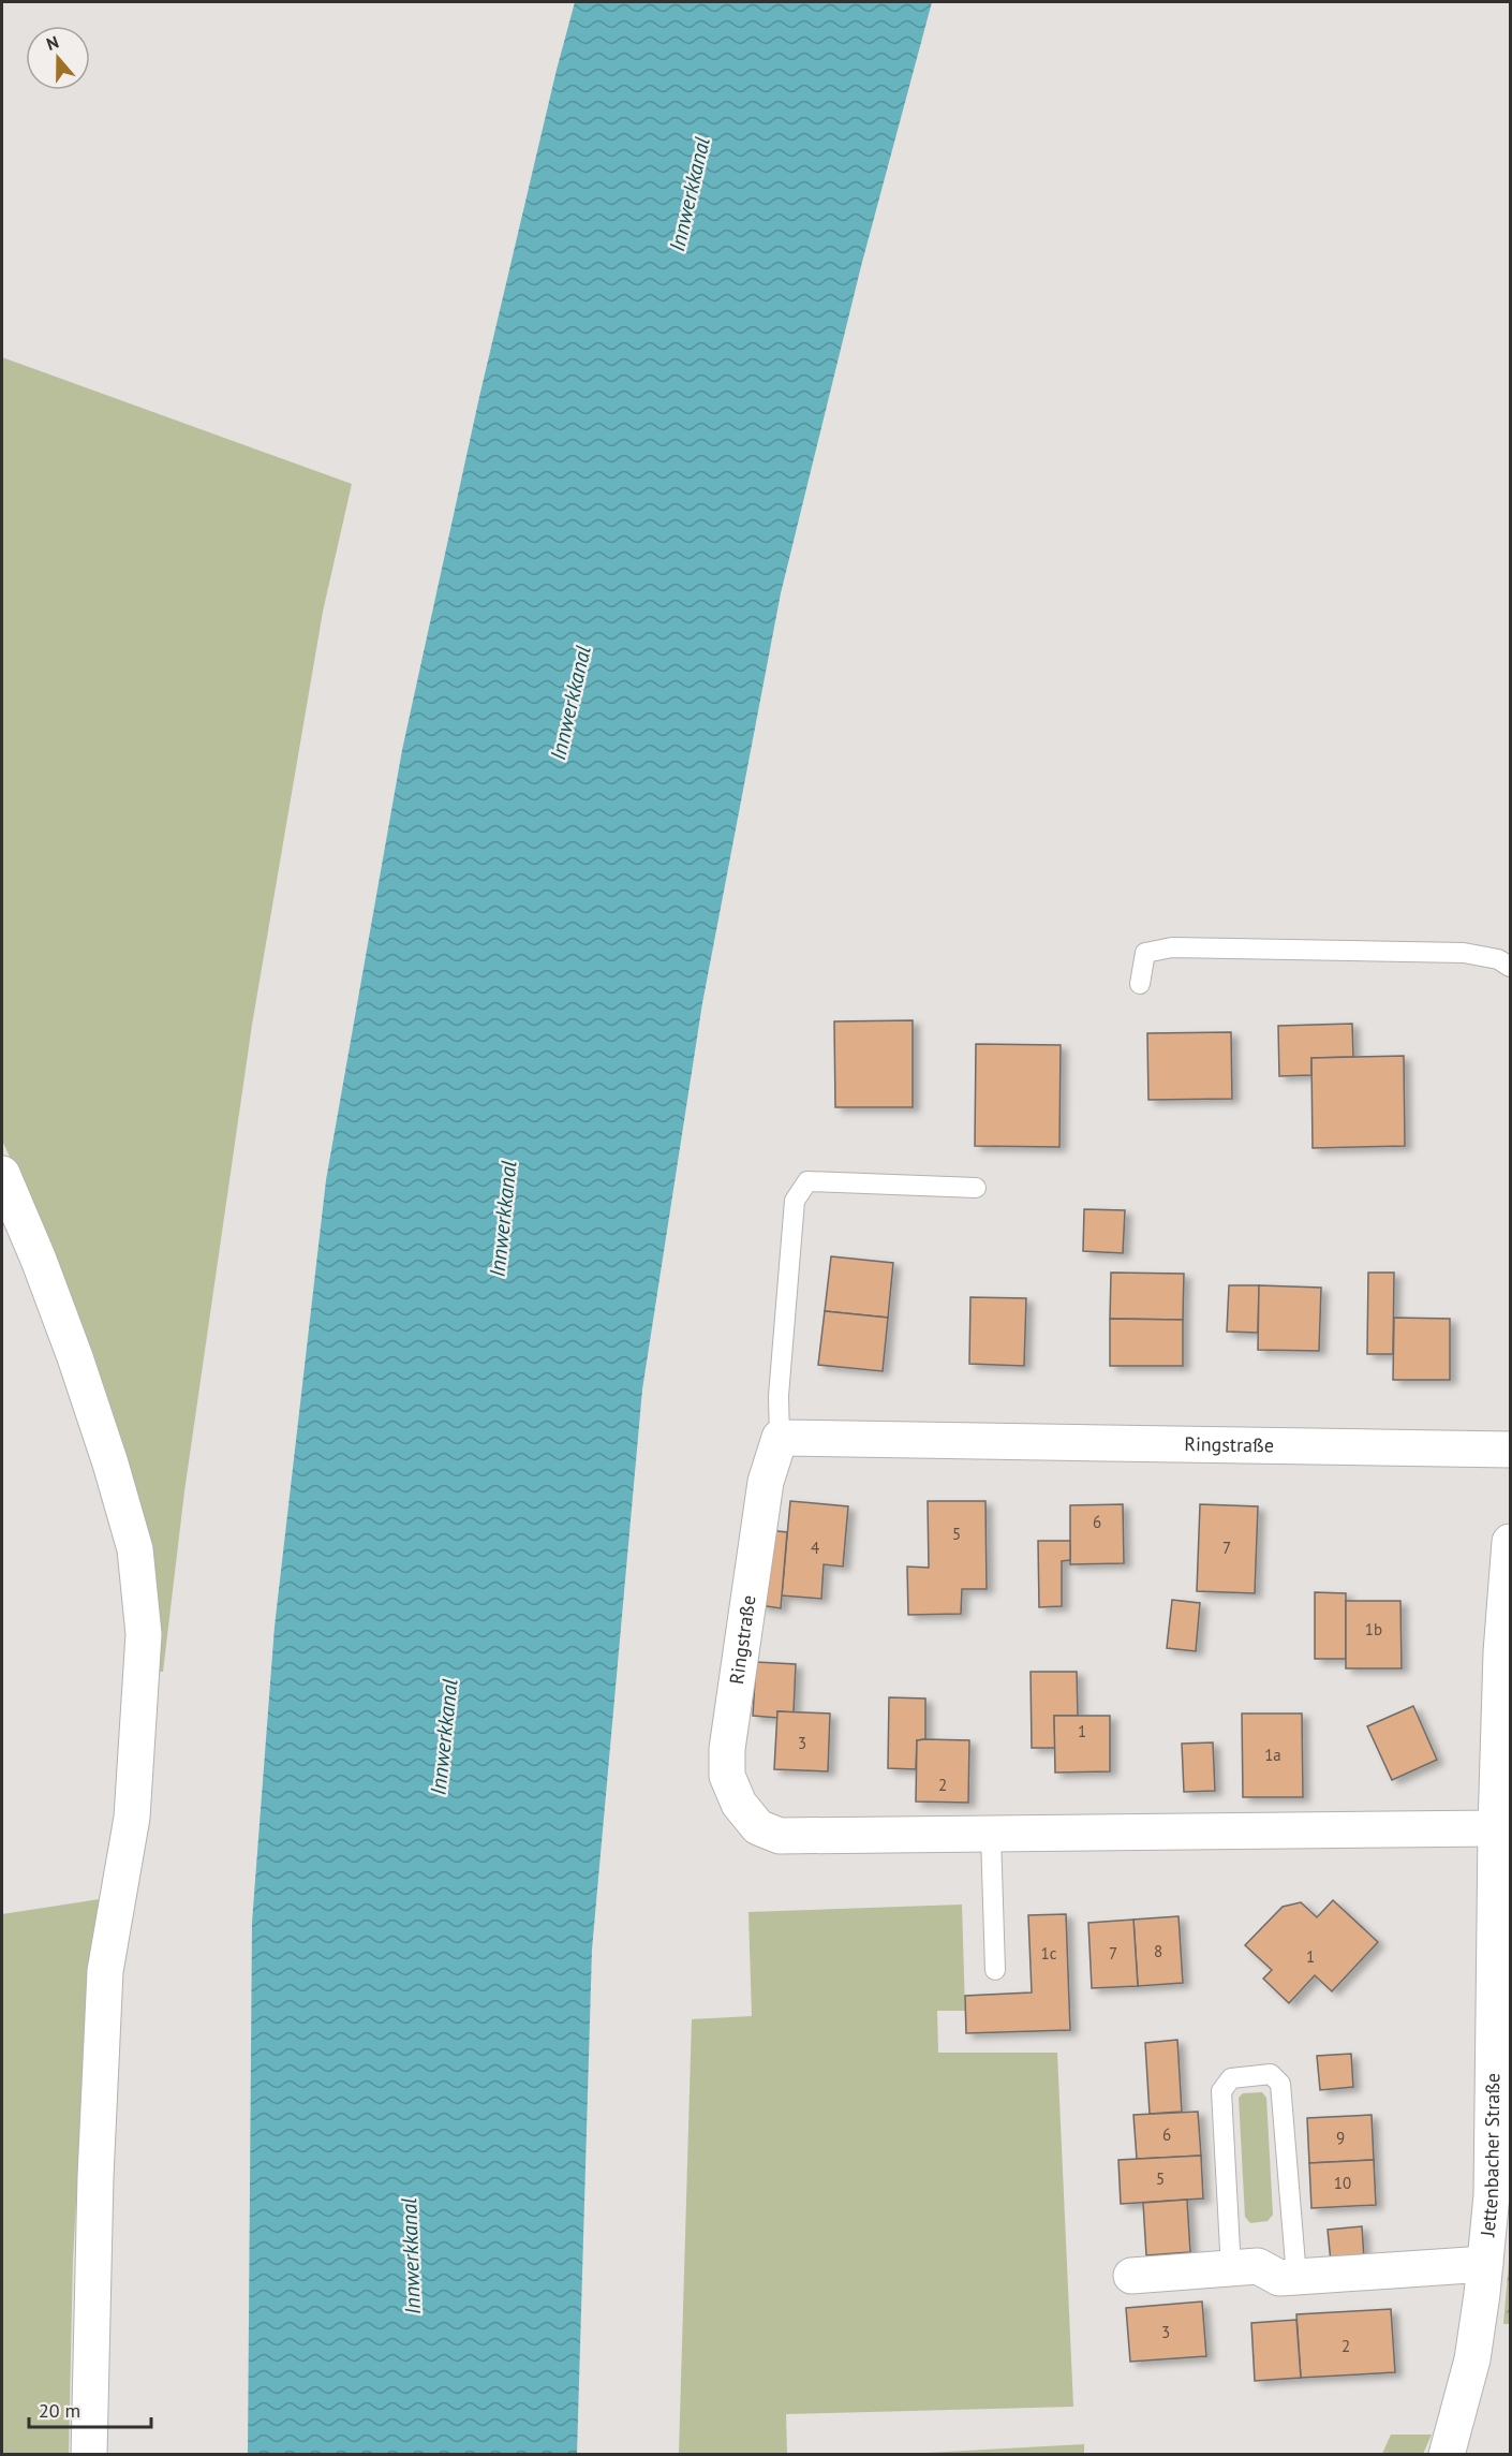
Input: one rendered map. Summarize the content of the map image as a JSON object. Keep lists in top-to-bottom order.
{
  "streets": {
    "street": ["Ringstraße", "Jettenbacher Straße"]
  },
  "crossings": [
    ["Ringstraße", "Jettenbacher Straße"]
  ],
  "water": ["Innwerkkanal"],
  "house_numbers": [
    "6",
    "5",
    "4",
    "7",
    "1b",
    "1",
    "3",
    "1a",
    "2",
    "8",
    "1c",
    "7",
    "1",
    "6",
    "9",
    "5",
    "10",
    "3",
    "2"
  ],
  "scale_bar": "20 m",
  "north": "top"
}
